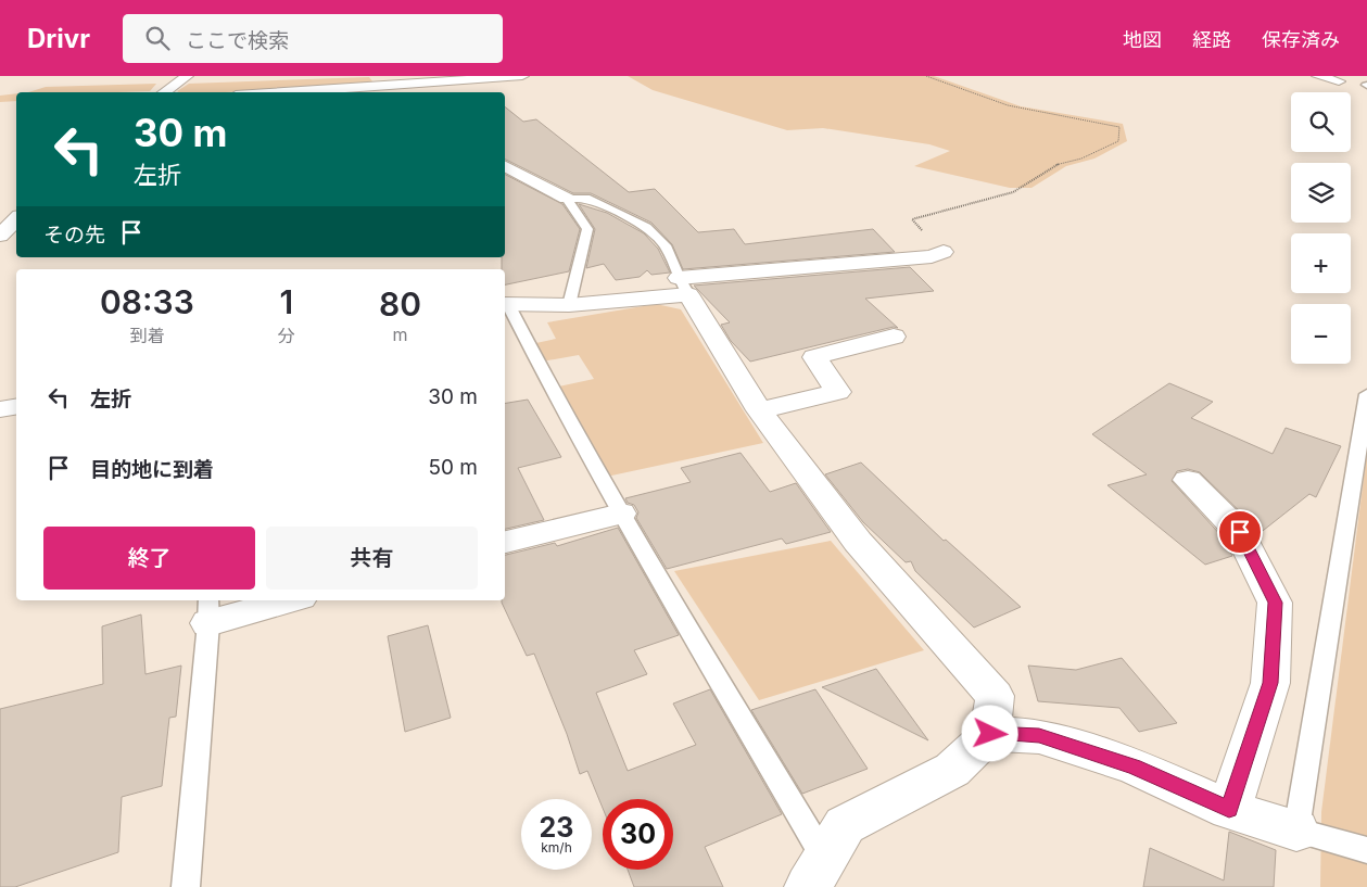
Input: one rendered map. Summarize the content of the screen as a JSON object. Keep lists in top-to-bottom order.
{
  "page": {
    "header": "Drivr",
    "search": "ここで検索",
    "nav": ["地図", "経路", "保存済み"],
    "map_buttons": ["+", "−"],
    "turn": ["30 m", "左折"],
    "then": "その先",
    "eta": [
      "08:33",
      "到着",
      "1",
      "分",
      "80",
      "m"
    ],
    "list": [
      {
        "name": "左折",
        "value": "30 m"
      },
      {
        "name": "目的地に到着",
        "value": "50 m"
      }
    ],
    "buttons": ["終了", "共有"],
    "speed": "23 km/h",
    "limit": "30"
  }
}
